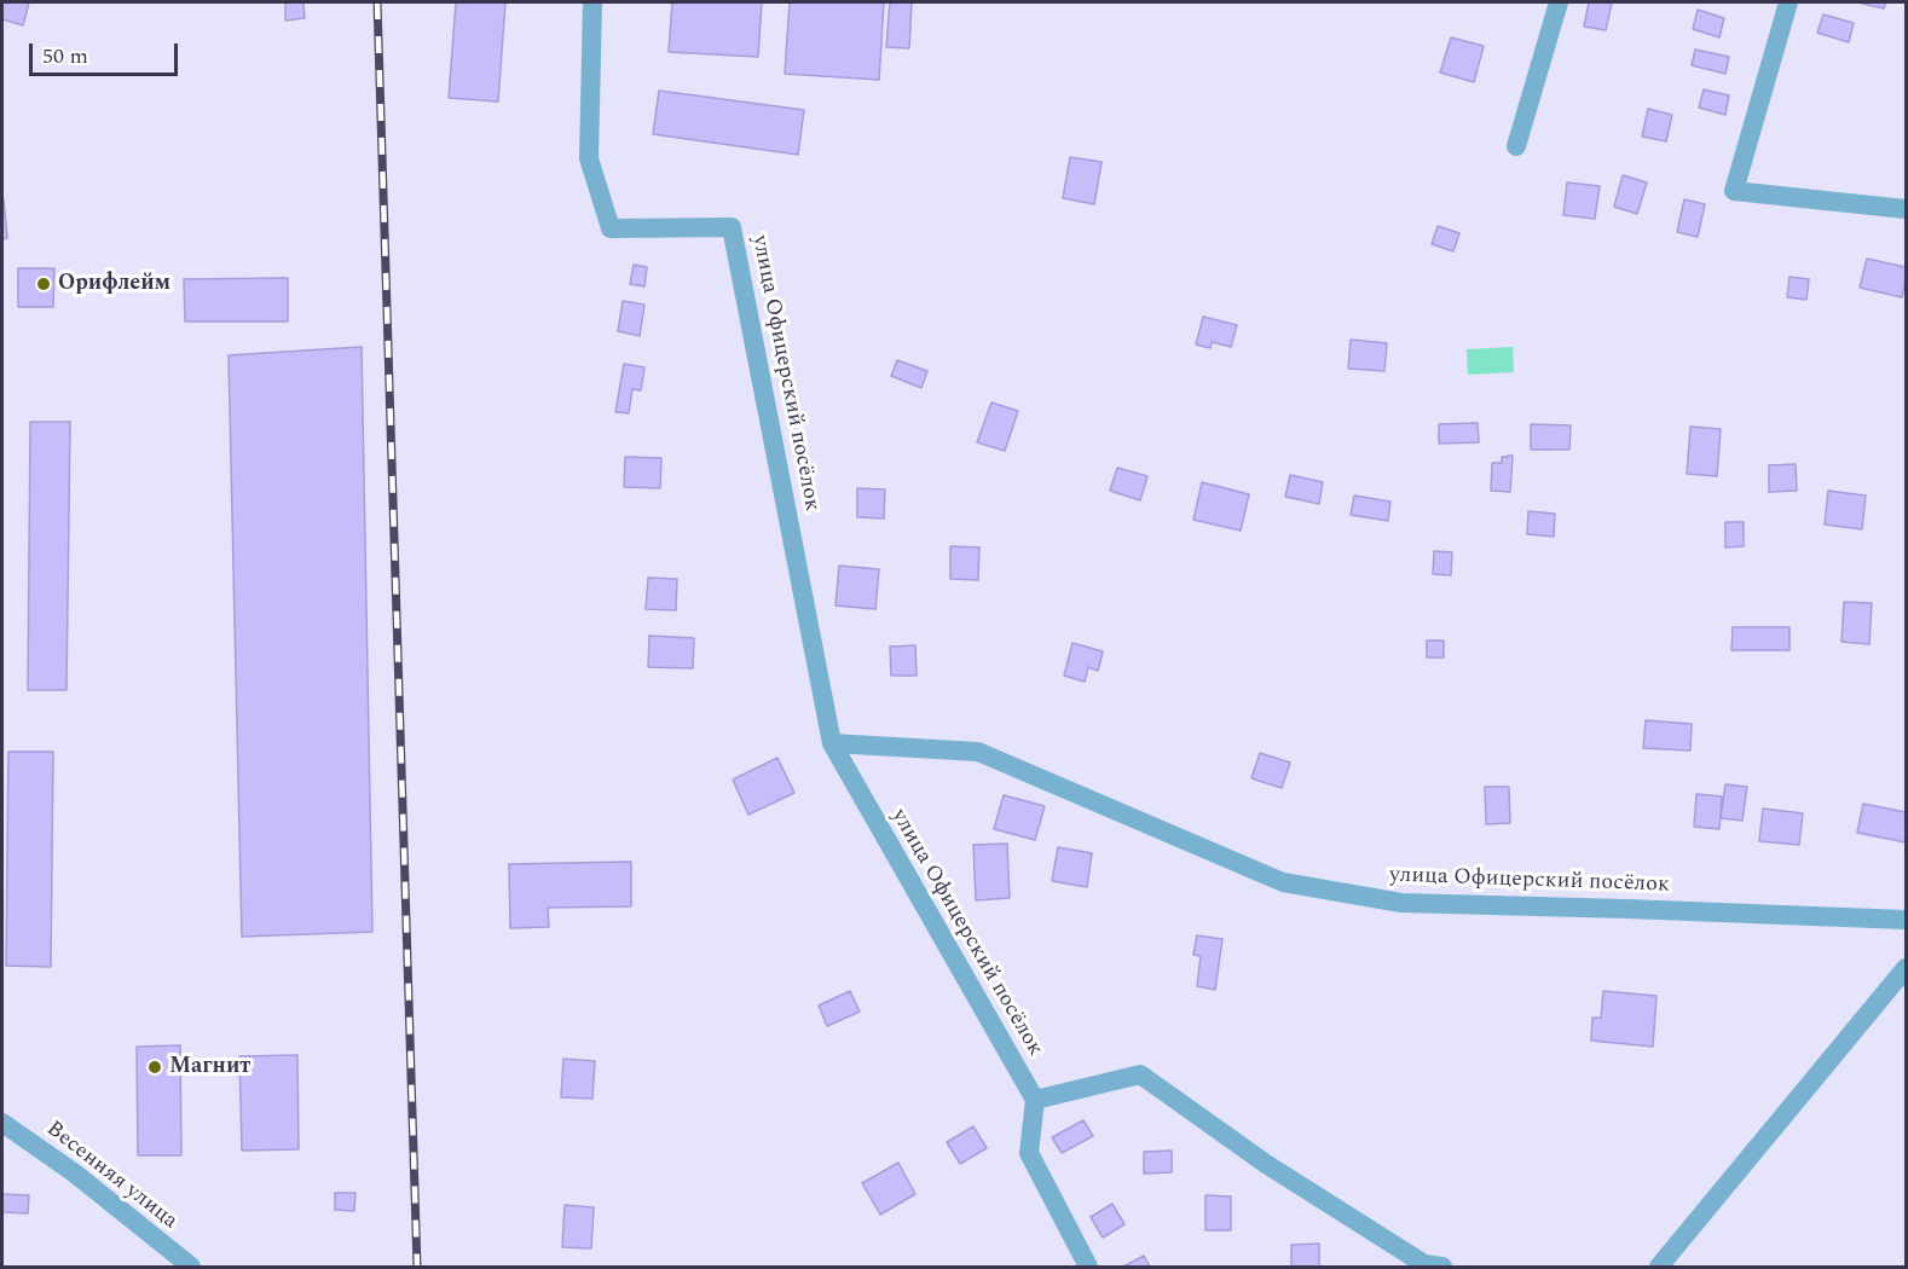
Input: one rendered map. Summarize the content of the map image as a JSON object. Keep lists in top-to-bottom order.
{
  "streets": {
    "street": ["улица Офицерский посёлок", "Весенняя улица"]
  },
  "places": ["Орифлейм", "Магнит"],
  "scale_bar": "50 m"
}
